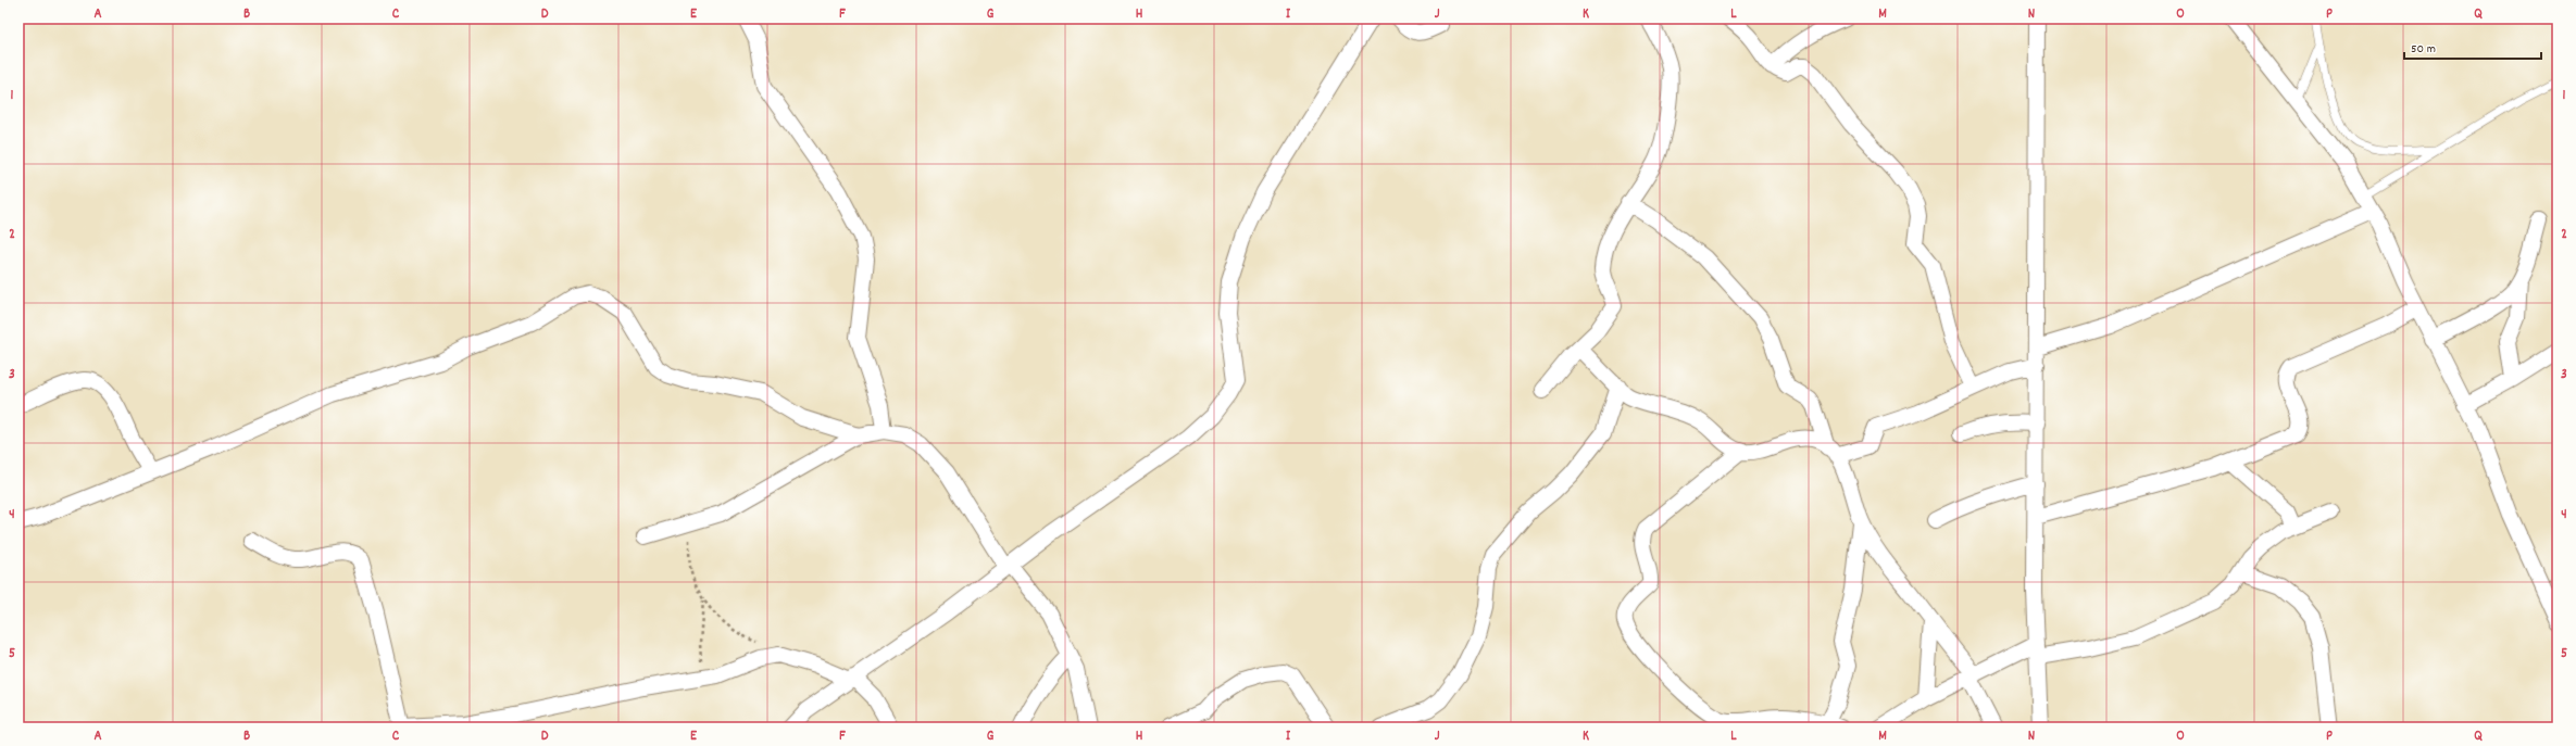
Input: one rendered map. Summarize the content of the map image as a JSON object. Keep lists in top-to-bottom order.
{
  "scale_bar": "50 m",
  "grid": {
    "columns": [
      "A",
      "B",
      "C",
      "D",
      "E",
      "F",
      "G",
      "H",
      "I",
      "J",
      "K",
      "L",
      "M",
      "N",
      "O",
      "P",
      "Q"
    ],
    "rows": [
      "1",
      "2",
      "3",
      "4",
      "5"
    ]
  }
}
